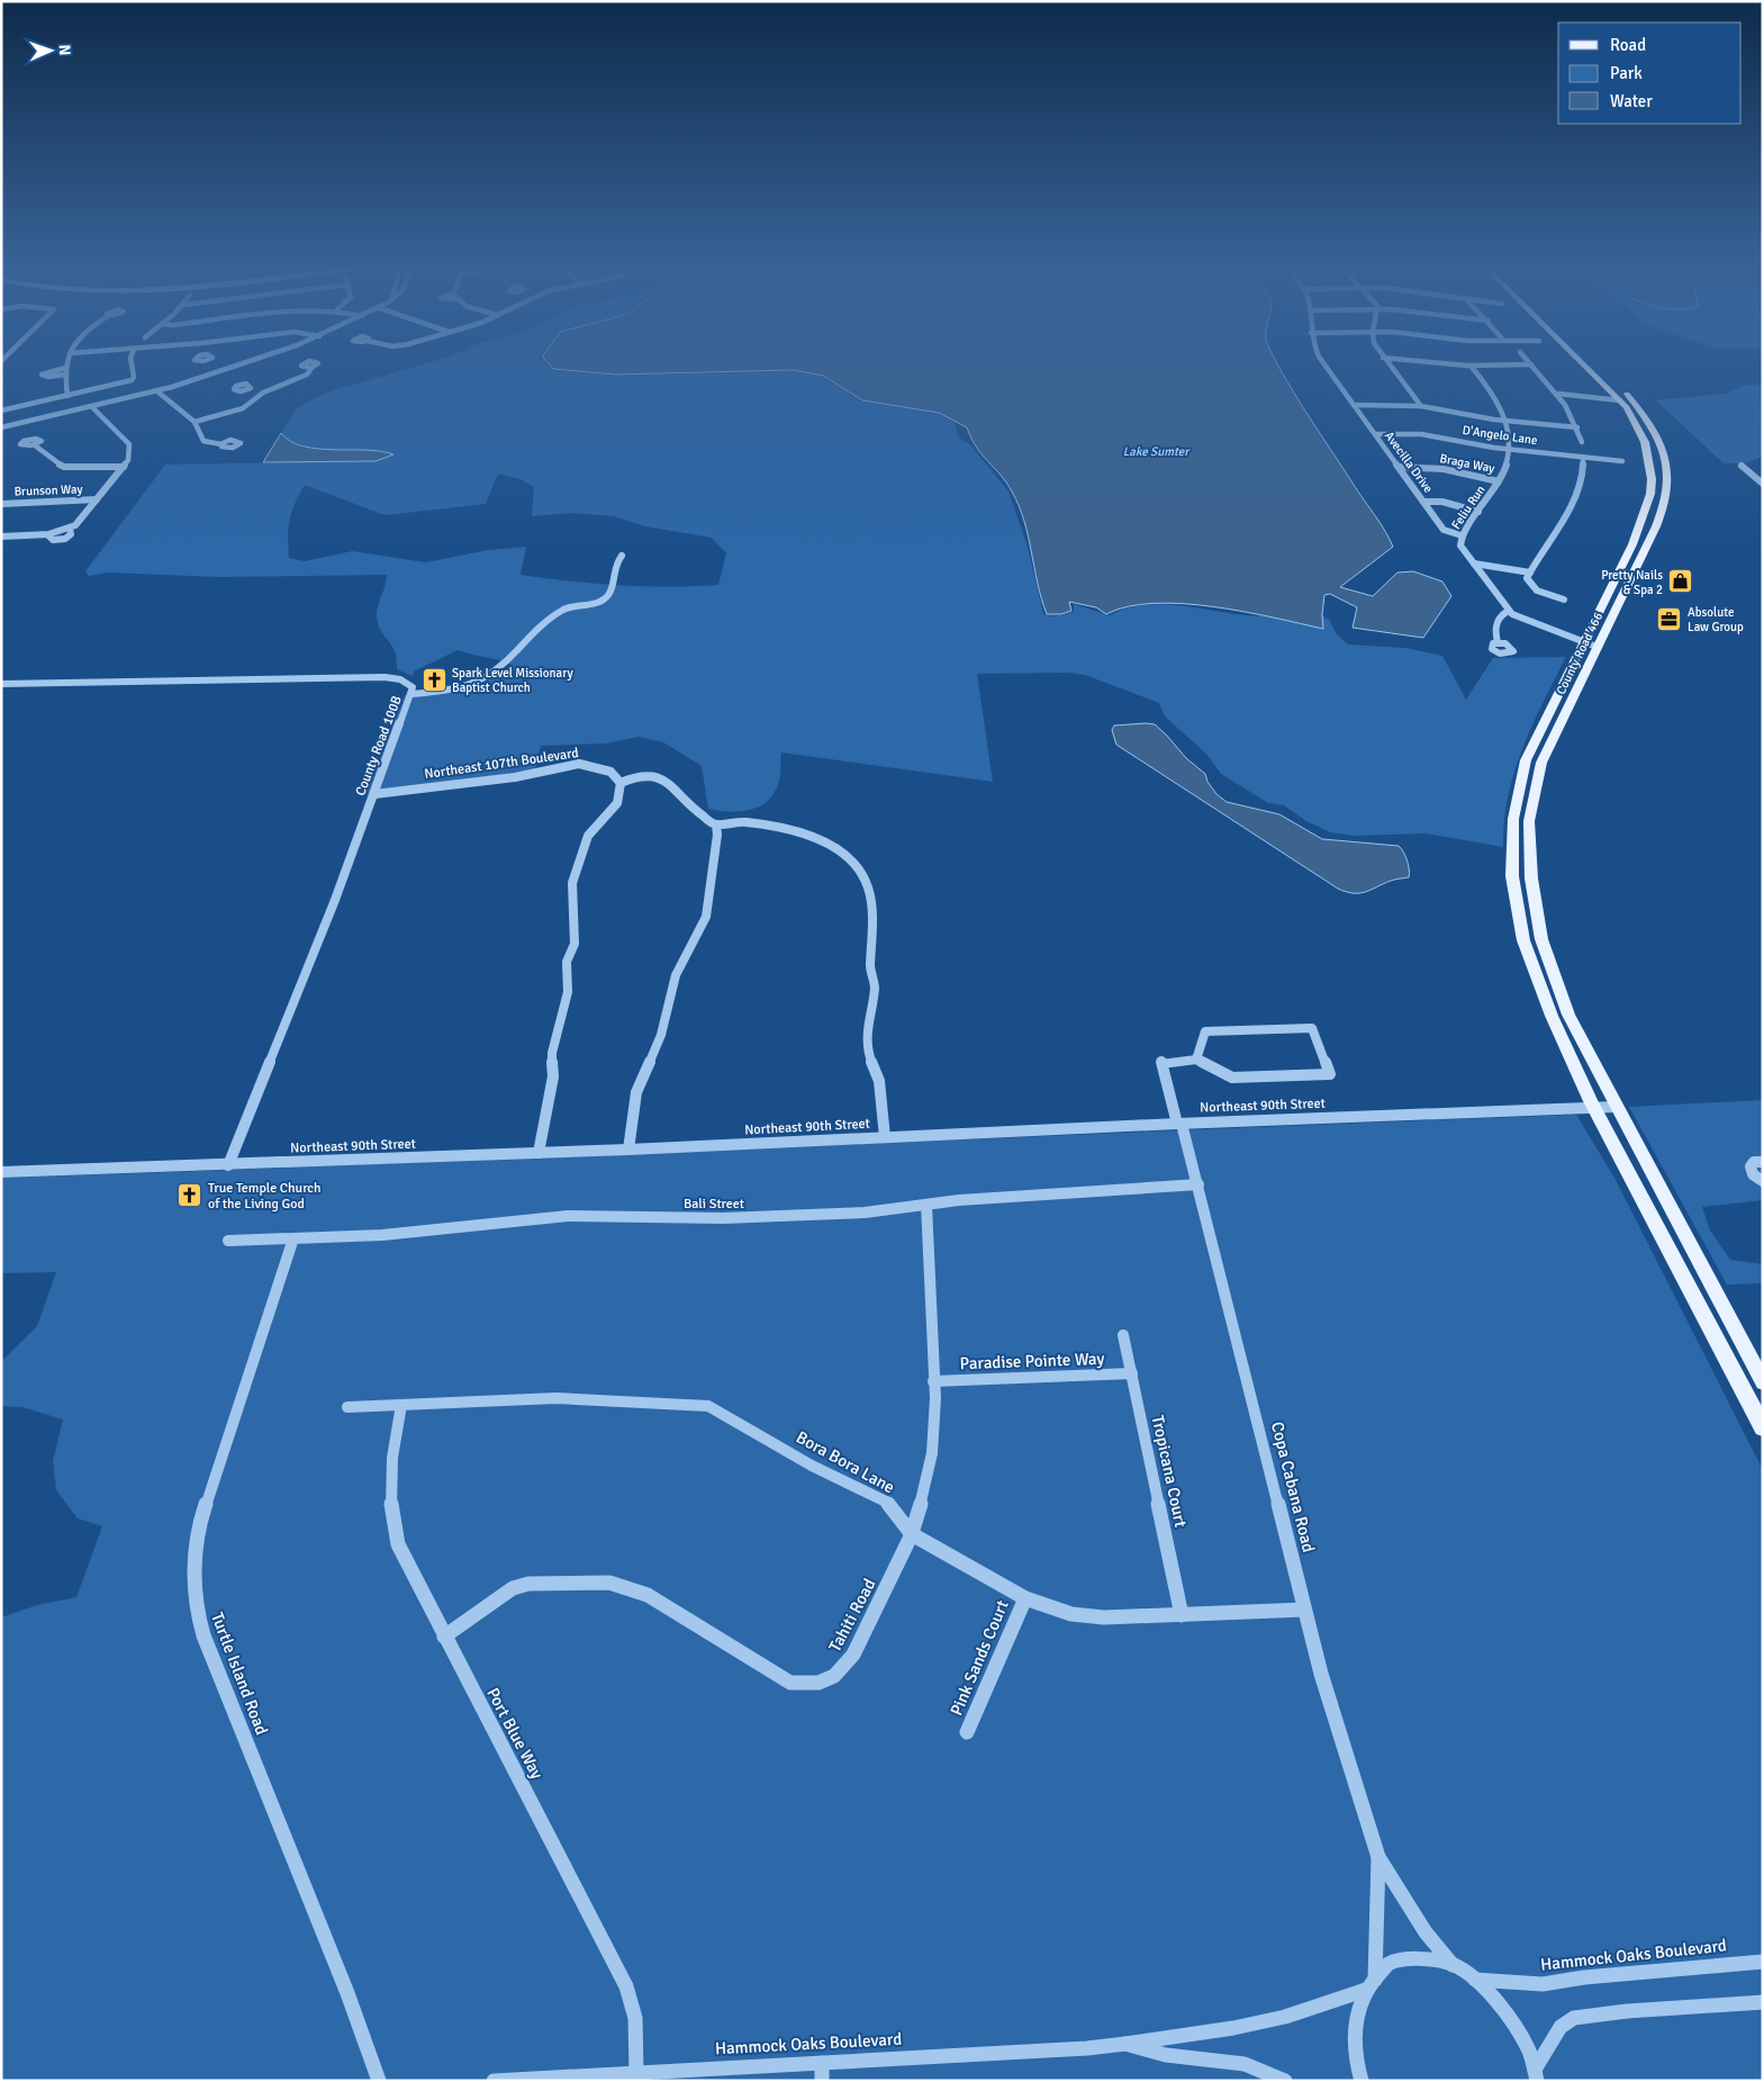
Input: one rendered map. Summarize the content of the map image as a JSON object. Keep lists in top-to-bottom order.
{
  "streets": {
    "main road": ["County Road 466"],
    "street": [
      "D'Angelo Lane",
      "Avecilla Drive",
      "Braga Way",
      "Brunson Way",
      "Feliu Run",
      "County Road 100B",
      "Northeast 107th Boulevard",
      "Northeast 90th Street",
      "Bali Street",
      "Paradise Pointe Way",
      "Bora Bora Lane",
      "Tropicana Court",
      "Copa Cabana Road",
      "Tahiti Road",
      "Pink Sands Court",
      "Turtle Island Road",
      "Port Blue Way",
      "Hammock Oaks Boulevard"
    ]
  },
  "crossings": [
    ["D'Angelo Lane", "Avecilla Drive"],
    ["D'Angelo Lane", "Feliu Run"],
    ["Avecilla Drive", "Braga Way"],
    ["Avecilla Drive", "Feliu Run"],
    ["Braga Way", "Feliu Run"],
    ["Feliu Run", "County Road 466"],
    ["County Road 466", "Northeast 90th Street"],
    ["County Road 100B", "Northeast 107th Boulevard"],
    ["County Road 100B", "Northeast 90th Street"],
    ["Northeast 90th Street", "Copa Cabana Road"],
    ["Bali Street", "Copa Cabana Road"],
    ["Bali Street", "Tahiti Road"],
    ["Bali Street", "Turtle Island Road"],
    ["Paradise Pointe Way", "Tropicana Court"],
    ["Paradise Pointe Way", "Tahiti Road"],
    ["Bora Bora Lane", "Tropicana Court"],
    ["Bora Bora Lane", "Copa Cabana Road"],
    ["Bora Bora Lane", "Tahiti Road"],
    ["Bora Bora Lane", "Pink Sands Court"],
    ["Bora Bora Lane", "Port Blue Way"],
    ["Copa Cabana Road", "Hammock Oaks Boulevard"],
    ["Tahiti Road", "Port Blue Way"],
    ["Port Blue Way", "Hammock Oaks Boulevard"]
  ],
  "water": ["Lake Sumter"],
  "places": {
    "shop": ["Pretty Nails & Spa 2"],
    "office": ["Absolute Law Group"],
    "church": ["Spark Level Missionary Baptist Church", "True Temple Church of the Living God"]
  },
  "legend": ["Road", "Park", "Water"],
  "north": "right"
}
